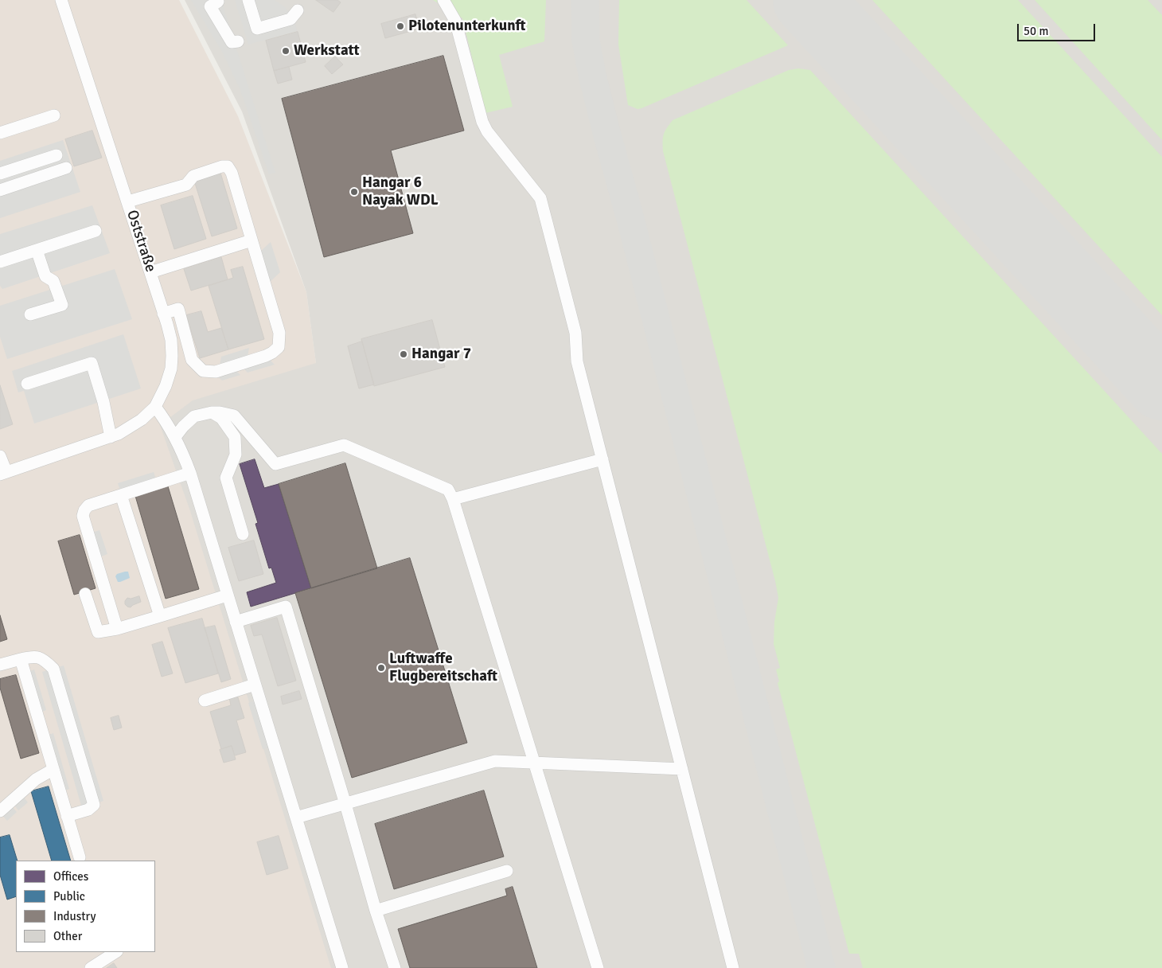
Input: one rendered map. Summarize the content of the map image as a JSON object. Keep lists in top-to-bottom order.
{
  "streets": {
    "lane": ["Oststraße"]
  },
  "places": [
    "Pilotenunterkunft",
    "Werkstatt",
    "Hangar 6 Nayak WDL",
    "Hangar 7",
    "Luftwaffe Flugbereitschaft"
  ],
  "legend": [
    "Offices",
    "Public",
    "Industry",
    "Other"
  ],
  "scale_bar": "50 m"
}
